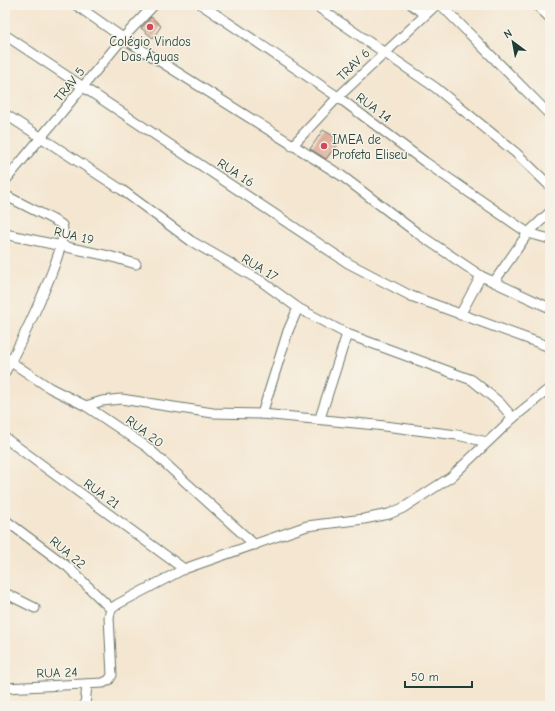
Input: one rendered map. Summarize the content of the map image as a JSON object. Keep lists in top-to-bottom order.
{
  "streets": {
    "street": [
      "TRAV 6",
      "TRAV 5",
      "RUA 14",
      "RUA 16",
      "RUA 19",
      "RUA 17",
      "RUA 20",
      "RUA 21",
      "RUA 22",
      "RUA 24"
    ]
  },
  "crossings": [
    ["TRAV 6", "RUA 14"],
    ["TRAV 5", "RUA 16"],
    ["TRAV 5", "RUA 17"],
    ["RUA 22", "RUA 24"]
  ],
  "places": ["Colégio Vindos Das Águas", "IMEA de Profeta Eliseu"],
  "scale_bar": "50 m",
  "north": "top left"
}
